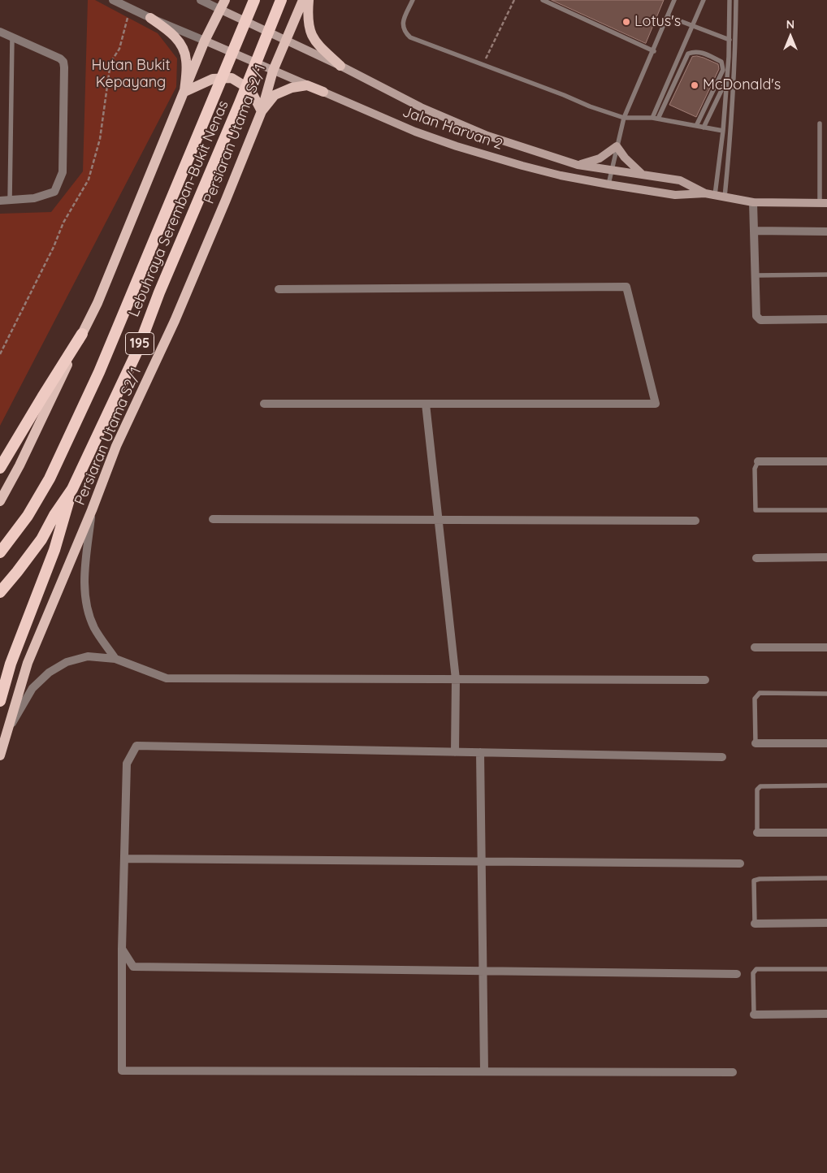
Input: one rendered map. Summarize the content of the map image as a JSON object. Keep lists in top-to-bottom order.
{
  "streets": {
    "highway": ["Lebuhraya Seremban-Bukit Nenas", "195"],
    "main road": ["Jalan Haruan 2", "Persiaran Utama S2/1"]
  },
  "crossings": [
    ["Jalan Haruan 2", "Persiaran Utama S2/1"]
  ],
  "parks": ["Hutan Bukit Kepayang"],
  "places": ["Lotus's", "McDonald's"],
  "north": "top"
}
